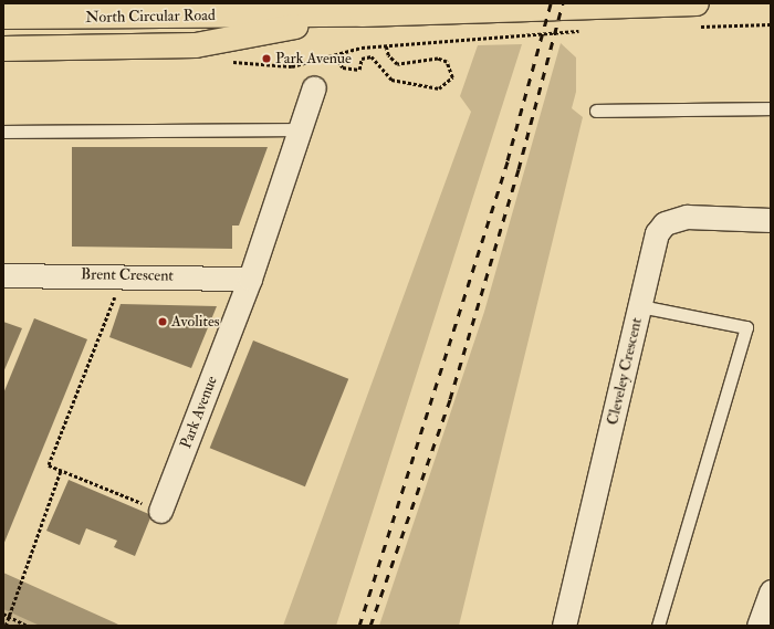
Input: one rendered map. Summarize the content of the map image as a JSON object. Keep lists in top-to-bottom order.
{
  "streets": {
    "highway": ["North Circular Road"],
    "street": ["Brent Crescent", "Cleveley Crescent", "Park Avenue"]
  },
  "crossings": [
    ["Brent Crescent", "Park Avenue"]
  ],
  "places": ["Park Avenue", "Avolites"]
}
